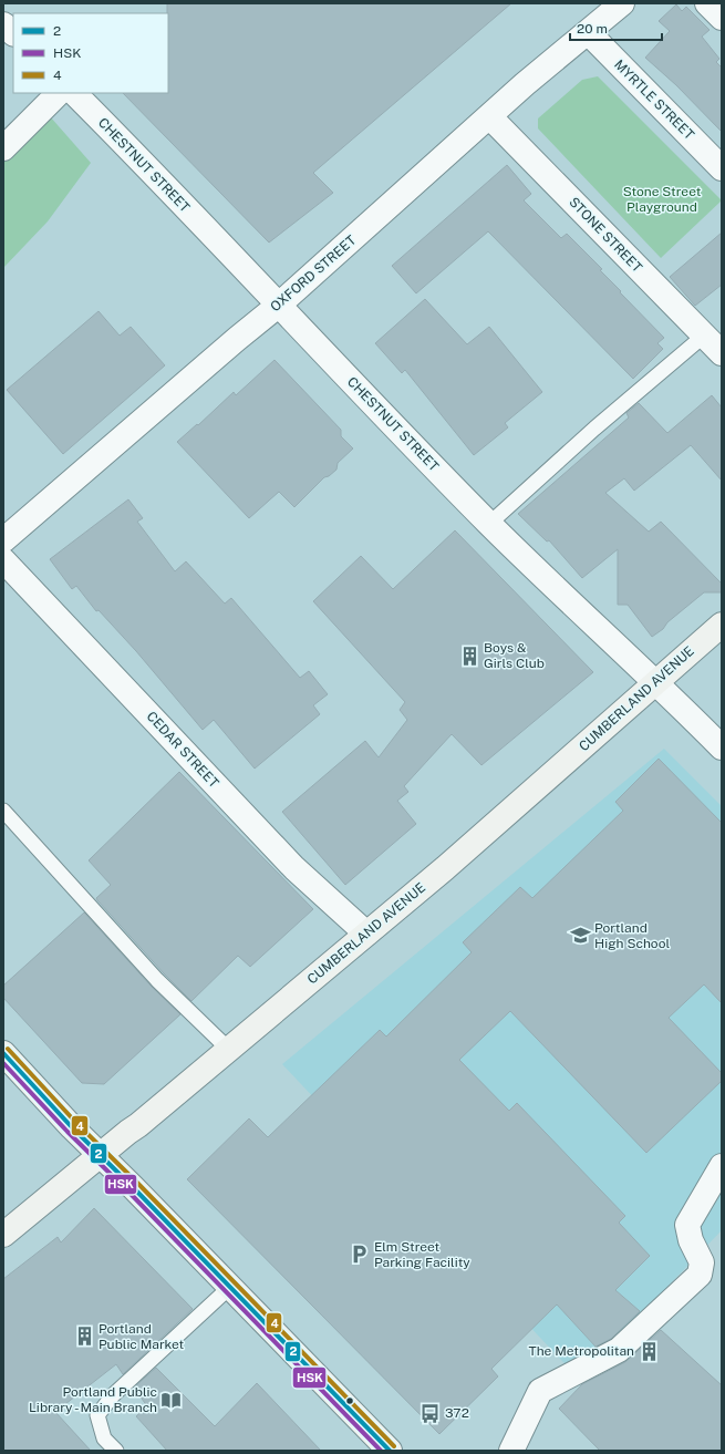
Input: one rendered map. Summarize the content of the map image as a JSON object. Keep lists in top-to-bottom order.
{
  "streets": {
    "main road": ["CUMBERLAND AVENUE"],
    "street": [
      "MYRTLE STREET",
      "CHESTNUT STREET",
      "STONE STREET",
      "OXFORD STREET",
      "CEDAR STREET"
    ]
  },
  "crossings": [
    ["MYRTLE STREET", "OXFORD STREET"],
    ["CHESTNUT STREET", "OXFORD STREET"],
    ["CHESTNUT STREET", "CUMBERLAND AVENUE"],
    ["STONE STREET", "OXFORD STREET"],
    ["CUMBERLAND AVENUE", "CEDAR STREET"]
  ],
  "parks": ["Stone Street Playground"],
  "places": {
    "building": ["Boys & Girls Club", "Portland Public Market", "The Metropolitan"],
    "school or university": ["Portland High School"],
    "parking": ["Elm Street Parking Facility"],
    "library": ["Portland Public Library - Main Branch"],
    "bus stop": ["372"]
  },
  "lines": ["transit line 4", "transit line 2", "transit line HSK"],
  "legend": ["2", "HSK", "4"],
  "scale_bar": "20 m"
}
